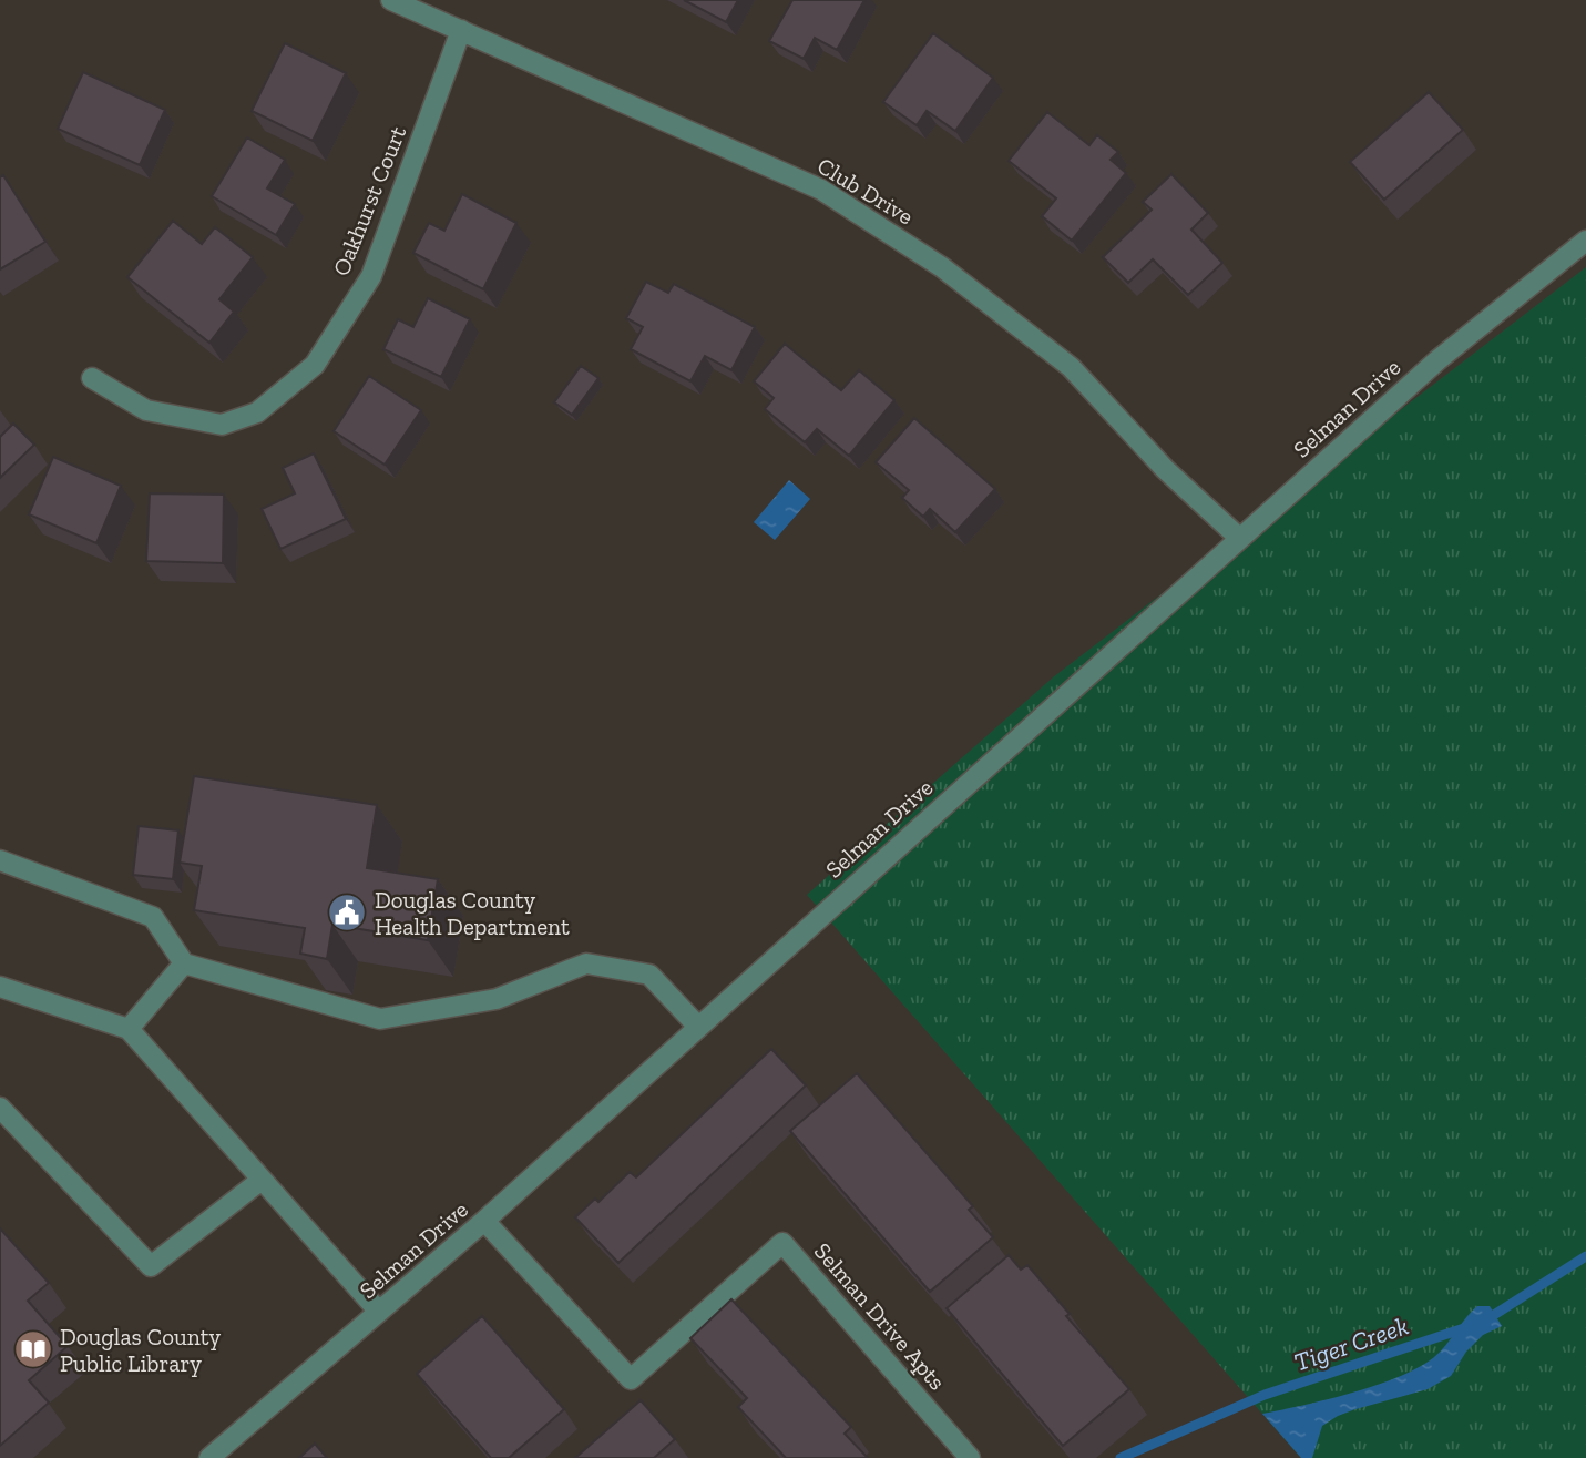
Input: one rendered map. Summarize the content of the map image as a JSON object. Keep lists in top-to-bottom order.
{
  "streets": {
    "street": [
      "Club Drive",
      "Oakhurst Court",
      "Selman Drive",
      "Selman Drive Apts"
    ]
  },
  "crossings": [
    ["Club Drive", "Oakhurst Court"],
    ["Club Drive", "Selman Drive"],
    ["Selman Drive", "Selman Drive Apts"]
  ],
  "water": ["Tiger Creek"],
  "places": {
    "public building": ["Douglas County Health Department"],
    "library": ["Douglas County Public Library"]
  }
}
